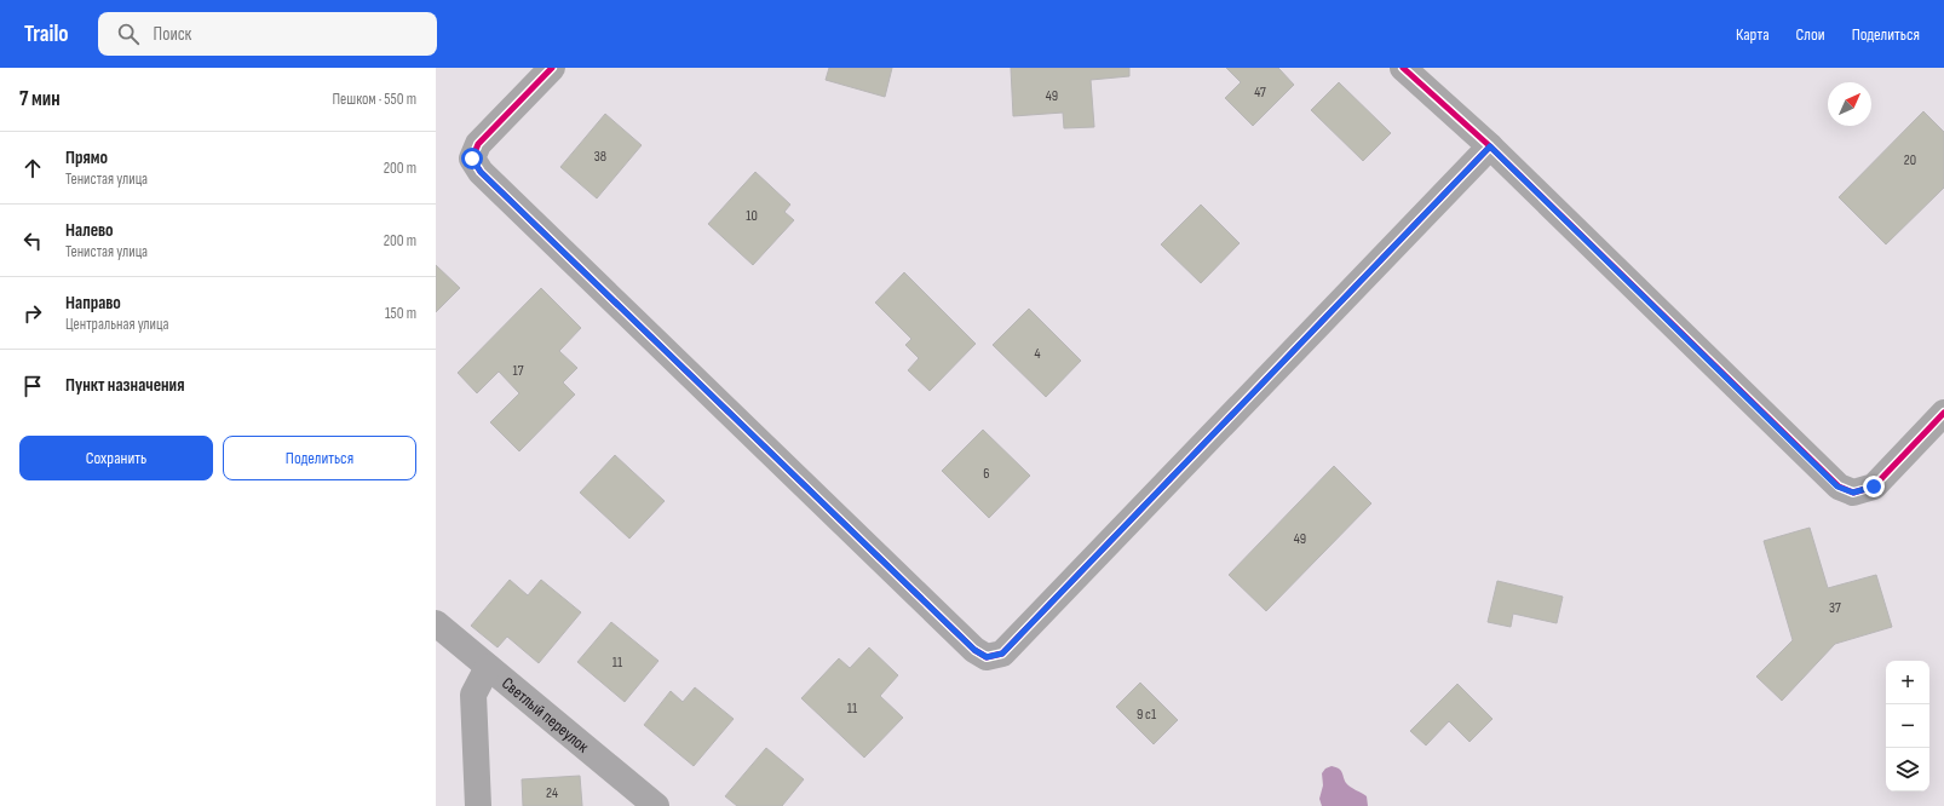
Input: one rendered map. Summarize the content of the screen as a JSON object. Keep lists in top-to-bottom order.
{
  "streets": {
    "street": ["Светлый переулок"]
  },
  "house_numbers": [
    "47",
    "49",
    "38",
    "20",
    "10",
    "4",
    "17",
    "6",
    "49",
    "37",
    "11",
    "11",
    "9 с1",
    "24"
  ],
  "north": "top right",
  "page": {
    "header": "Trailo",
    "search": "Поиск",
    "nav": ["Карта", "Слои", "Поделиться"],
    "heading": ["7 мин", "Пешком · 550 m"],
    "list": [
      ["Прямо", "Тенистая улица", "200 m"],
      ["Налево", "Тенистая улица", "200 m"],
      ["Направо", "Центральная улица", "150 m"],
      "Пункт назначения"
    ],
    "buttons": ["Сохранить", "Поделиться"],
    "map_buttons": ["+", "−"]
  }
}
